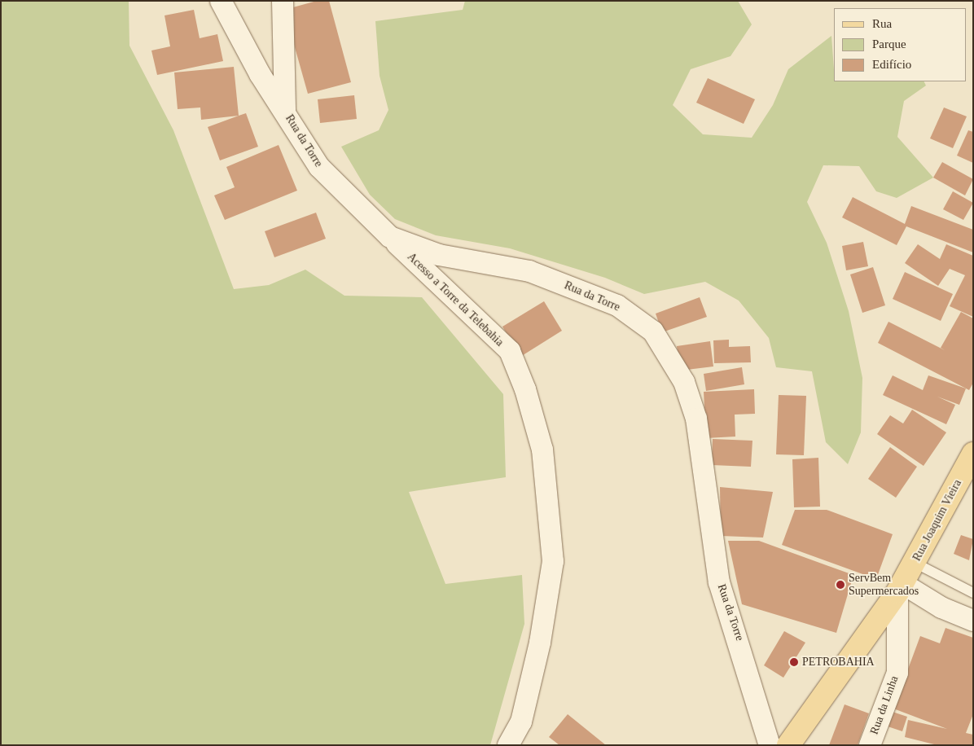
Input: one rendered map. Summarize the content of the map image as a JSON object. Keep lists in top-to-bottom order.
{
  "streets": {
    "main road": ["Rua Joaquim Vieira"],
    "street": ["Rua da Torre", "Acesso a Torre da Telebahia", "Rua da Linha"]
  },
  "crossings": [
    ["Rua da Torre", "Acesso a Torre da Telebahia"],
    ["Rua Joaquim Vieira", "Rua da Linha"]
  ],
  "places": ["ServBem Supermercados", "PETROBAHIA"],
  "legend": ["Rua", "Parque", "Edifício"]
}
